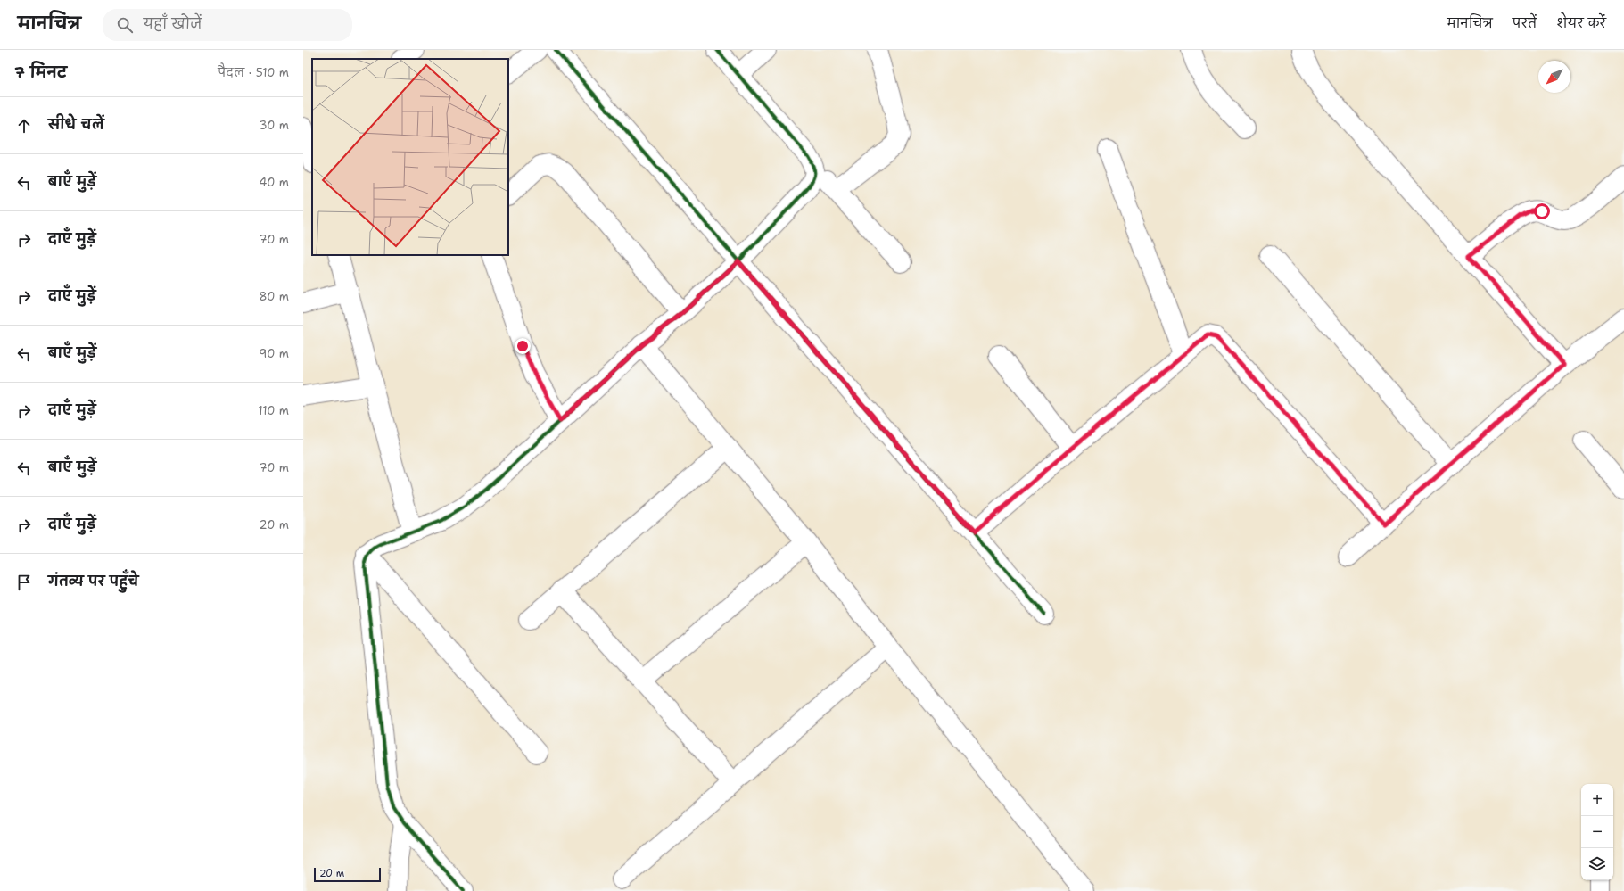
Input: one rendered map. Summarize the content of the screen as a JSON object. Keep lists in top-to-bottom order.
{
  "scale_bar": "20 m",
  "north": "bottom left",
  "page": {
    "header": "मानचित्र",
    "search": "यहाँ खोजें",
    "nav": ["मानचित्र", "परतें", "शेयर करें"],
    "heading": ["7 मिनट", "पैदल · 510 m"],
    "list": [
      ["सीधे चलें", "30 m"],
      ["बाएँ मुड़ें", "40 m"],
      ["दाएँ मुड़ें", "70 m"],
      ["दाएँ मुड़ें", "80 m"],
      ["बाएँ मुड़ें", "90 m"],
      ["दाएँ मुड़ें", "110 m"],
      ["बाएँ मुड़ें", "70 m"],
      ["दाएँ मुड़ें", "20 m"],
      "गंतव्य पर पहुँचे"
    ],
    "map_buttons": ["+", "−"],
    "scale": "20 m"
  }
}
